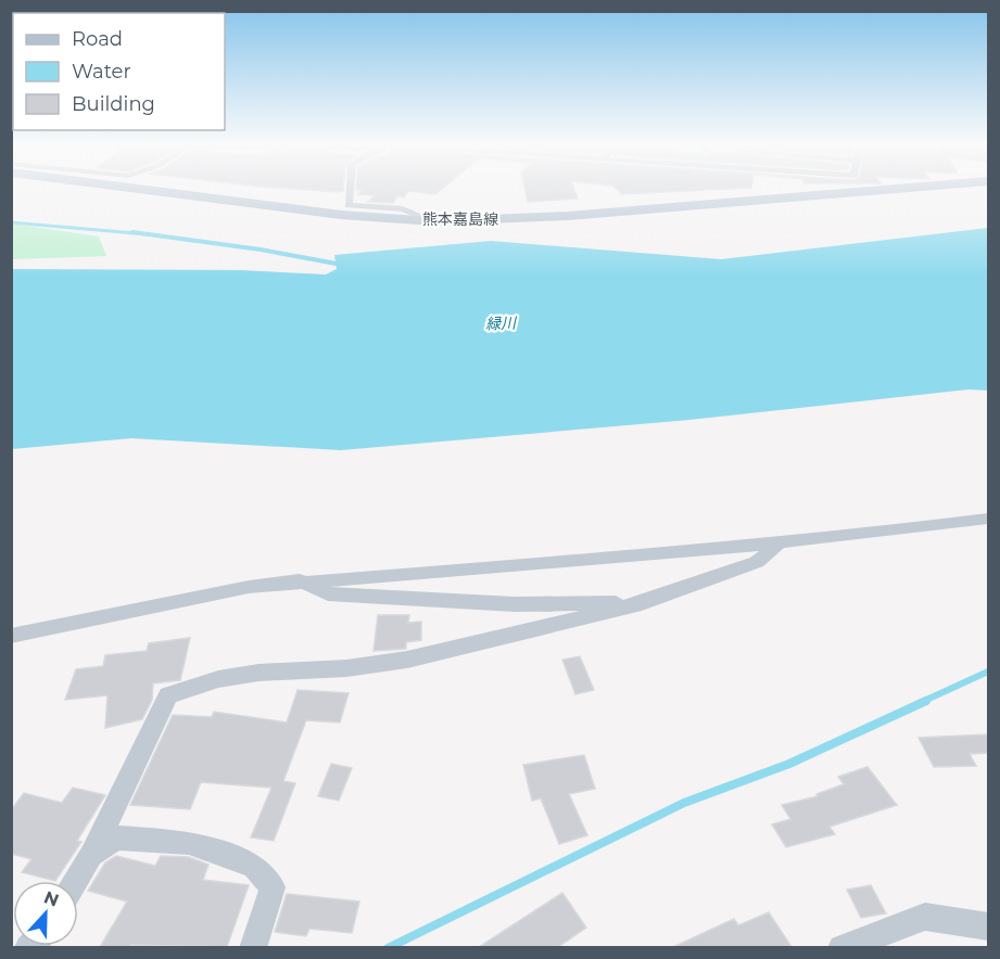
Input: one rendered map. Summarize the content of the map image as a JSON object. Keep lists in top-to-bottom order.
{
  "streets": {
    "main road": ["熊本嘉島線"]
  },
  "water": ["緑川"],
  "legend": ["Road", "Water", "Building"],
  "north": "top"
}
